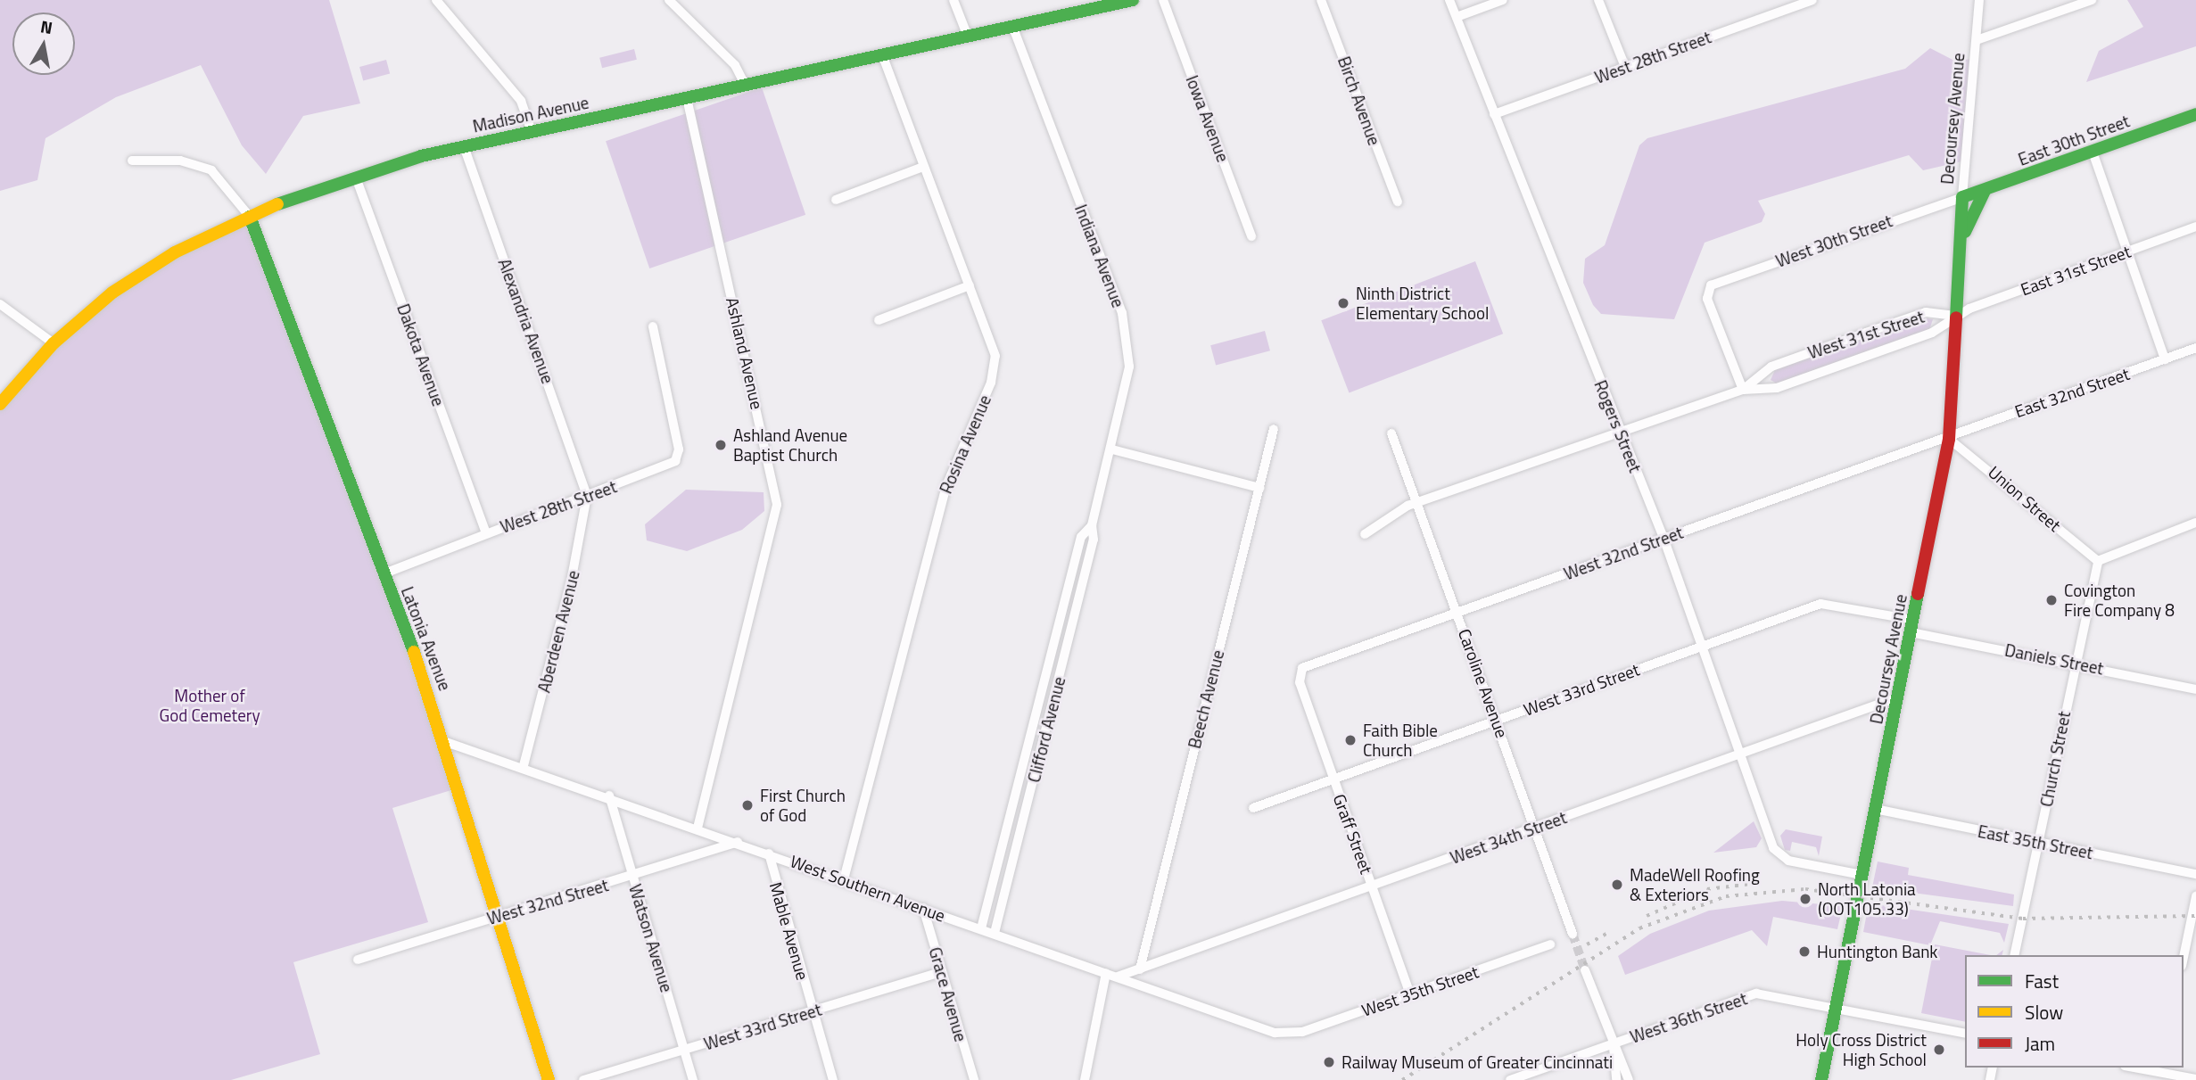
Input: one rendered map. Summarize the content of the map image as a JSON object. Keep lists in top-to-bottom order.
{
  "streets": {
    "main road": [
      "Madison Avenue",
      "Decoursey Avenue",
      "East 30th Street",
      "Latonia Avenue"
    ],
    "street": [
      "West 28th Street",
      "Birch Avenue",
      "Iowa Avenue",
      "West 30th Street",
      "Indiana Avenue",
      "East 31st Street",
      "Alexandria Avenue",
      "West 31st Street",
      "Ashland Avenue",
      "Dakota Avenue",
      "East 32nd Street",
      "Rogers Street",
      "Rosina Avenue",
      "Union Street",
      "West 32nd Street",
      "Aberdeen Avenue",
      "Daniels Street",
      "Caroline Avenue",
      "West 33rd Street",
      "Beech Avenue",
      "Clifford Avenue",
      "Church Street",
      "Graff Street",
      "West 34th Street",
      "East 35th Street",
      "West Southern Avenue",
      "Mable Avenue",
      "Watson Avenue",
      "West 35th Street",
      "Grace Avenue",
      "West 36th Street"
    ]
  },
  "crossings": [
    ["West 28th Street", "Alexandria Avenue"],
    ["West 28th Street", "Dakota Avenue"],
    ["West 28th Street", "Rogers Street"],
    ["West 28th Street", "Aberdeen Avenue"],
    ["West 28th Street", "Latonia Avenue"],
    ["Madison Avenue", "Indiana Avenue"],
    ["Madison Avenue", "Alexandria Avenue"],
    ["Madison Avenue", "Ashland Avenue"],
    ["Madison Avenue", "Dakota Avenue"],
    ["Madison Avenue", "Rosina Avenue"],
    ["Madison Avenue", "Latonia Avenue"],
    ["Decoursey Avenue", "East 30th Street"],
    ["Decoursey Avenue", "West 30th Street"],
    ["Decoursey Avenue", "East 31st Street"],
    ["Decoursey Avenue", "West 31st Street"],
    ["Decoursey Avenue", "East 32nd Street"],
    ["Decoursey Avenue", "Rogers Street"],
    ["Decoursey Avenue", "Union Street"],
    ["Decoursey Avenue", "West 32nd Street"],
    ["Decoursey Avenue", "Daniels Street"],
    ["Decoursey Avenue", "West 33rd Street"],
    ["Decoursey Avenue", "West 34th Street"],
    ["Decoursey Avenue", "East 35th Street"],
    ["Decoursey Avenue", "West 36th Street"],
    ["East 30th Street", "West 30th Street"],
    ["West 30th Street", "West 31st Street"],
    ["Indiana Avenue", "Clifford Avenue"],
    ["East 31st Street", "West 31st Street"],
    ["Alexandria Avenue", "Aberdeen Avenue"],
    ["West 31st Street", "Rogers Street"],
    ["West 31st Street", "Caroline Avenue"],
    ["Ashland Avenue", "West Southern Avenue"],
    ["East 32nd Street", "Union Street"],
    ["East 32nd Street", "West 32nd Street"],
    ["Rogers Street", "West 32nd Street"],
    ["Rogers Street", "West 33rd Street"],
    ["Rogers Street", "West 34th Street"],
    ["Rosina Avenue", "West Southern Avenue"],
    ["Union Street", "West 32nd Street"],
    ["Union Street", "Church Street"],
    ["West 32nd Street", "Latonia Avenue"],
    ["West 32nd Street", "Caroline Avenue"],
    ["West 32nd Street", "Graff Street"],
    ["West 32nd Street", "West Southern Avenue"],
    ["West 32nd Street", "Watson Avenue"],
    ["Aberdeen Avenue", "West Southern Avenue"],
    ["Latonia Avenue", "West Southern Avenue"],
    ["Daniels Street", "West 33rd Street"],
    ["Daniels Street", "Church Street"],
    ["Caroline Avenue", "West 33rd Street"],
    ["Caroline Avenue", "West 34th Street"],
    ["West 33rd Street", "Graff Street"],
    ["West 33rd Street", "Mable Avenue"],
    ["West 33rd Street", "Watson Avenue"],
    ["West 33rd Street", "Grace Avenue"],
    ["Beech Avenue", "West 34th Street"],
    ["Clifford Avenue", "West Southern Avenue"],
    ["Church Street", "East 35th Street"],
    ["Graff Street", "West 34th Street"],
    ["Graff Street", "West 35th Street"],
    ["West 34th Street", "West Southern Avenue"],
    ["West Southern Avenue", "Mable Avenue"],
    ["West Southern Avenue", "Watson Avenue"],
    ["West Southern Avenue", "West 35th Street"],
    ["West Southern Avenue", "Grace Avenue"]
  ],
  "parks": ["Mother of God Cemetery"],
  "places": [
    "Ninth District Elementary School",
    "Ashland Avenue Baptist Church",
    "Covington Fire Company 8",
    "Faith Bible Church",
    "First Church of God",
    "MadeWell Roofing & Exteriors",
    "North Latonia (OOT105.33)",
    "Huntington Bank",
    "Holy Cross District High School",
    "Railway Museum of Greater Cincinnati"
  ],
  "legend": ["Fast", "Slow", "Jam"],
  "north": "top"
}
